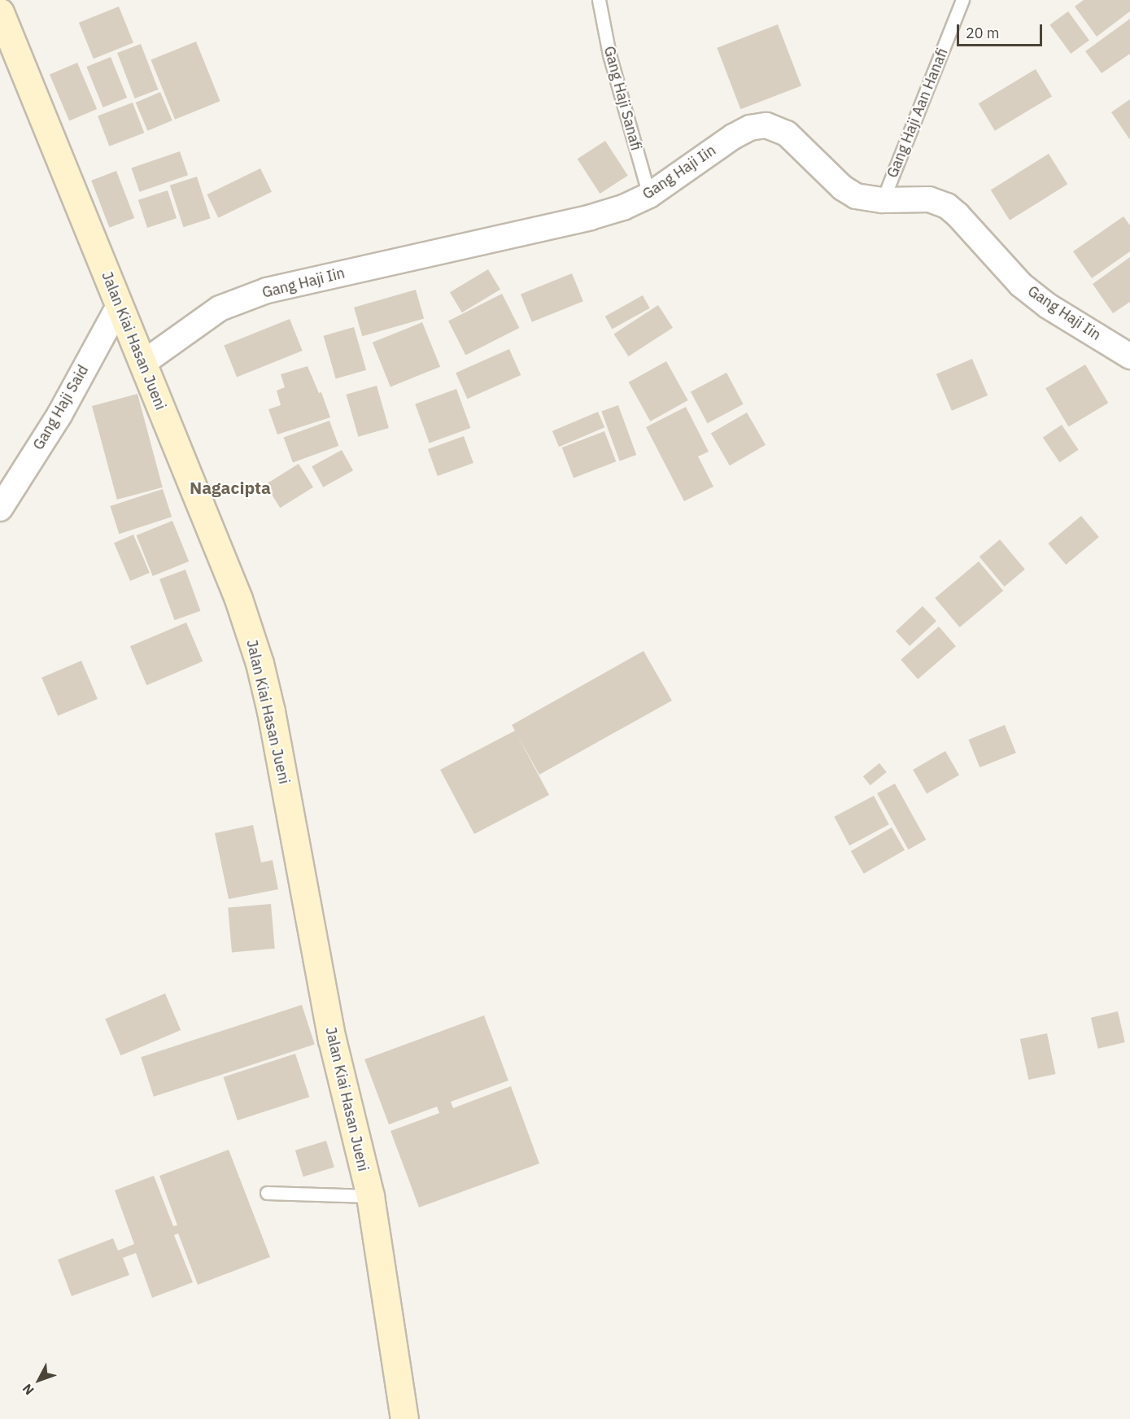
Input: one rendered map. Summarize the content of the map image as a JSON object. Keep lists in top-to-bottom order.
{
  "streets": {
    "street": ["Gang Haji Iin", "Jalan Kiai Hasan Jueni", "Gang Haji Said"],
    "lane": ["Gang Haji Sanafi", "Gang Haji Aan Hanafi"]
  },
  "crossings": [
    ["Gang Haji Sanafi", "Gang Haji Iin"],
    ["Gang Haji Aan Hanafi", "Gang Haji Iin"],
    ["Gang Haji Iin", "Jalan Kiai Hasan Jueni"],
    ["Jalan Kiai Hasan Jueni", "Gang Haji Said"]
  ],
  "districts": ["Nagacipta"],
  "scale_bar": "20 m",
  "north": "bottom left"
}
